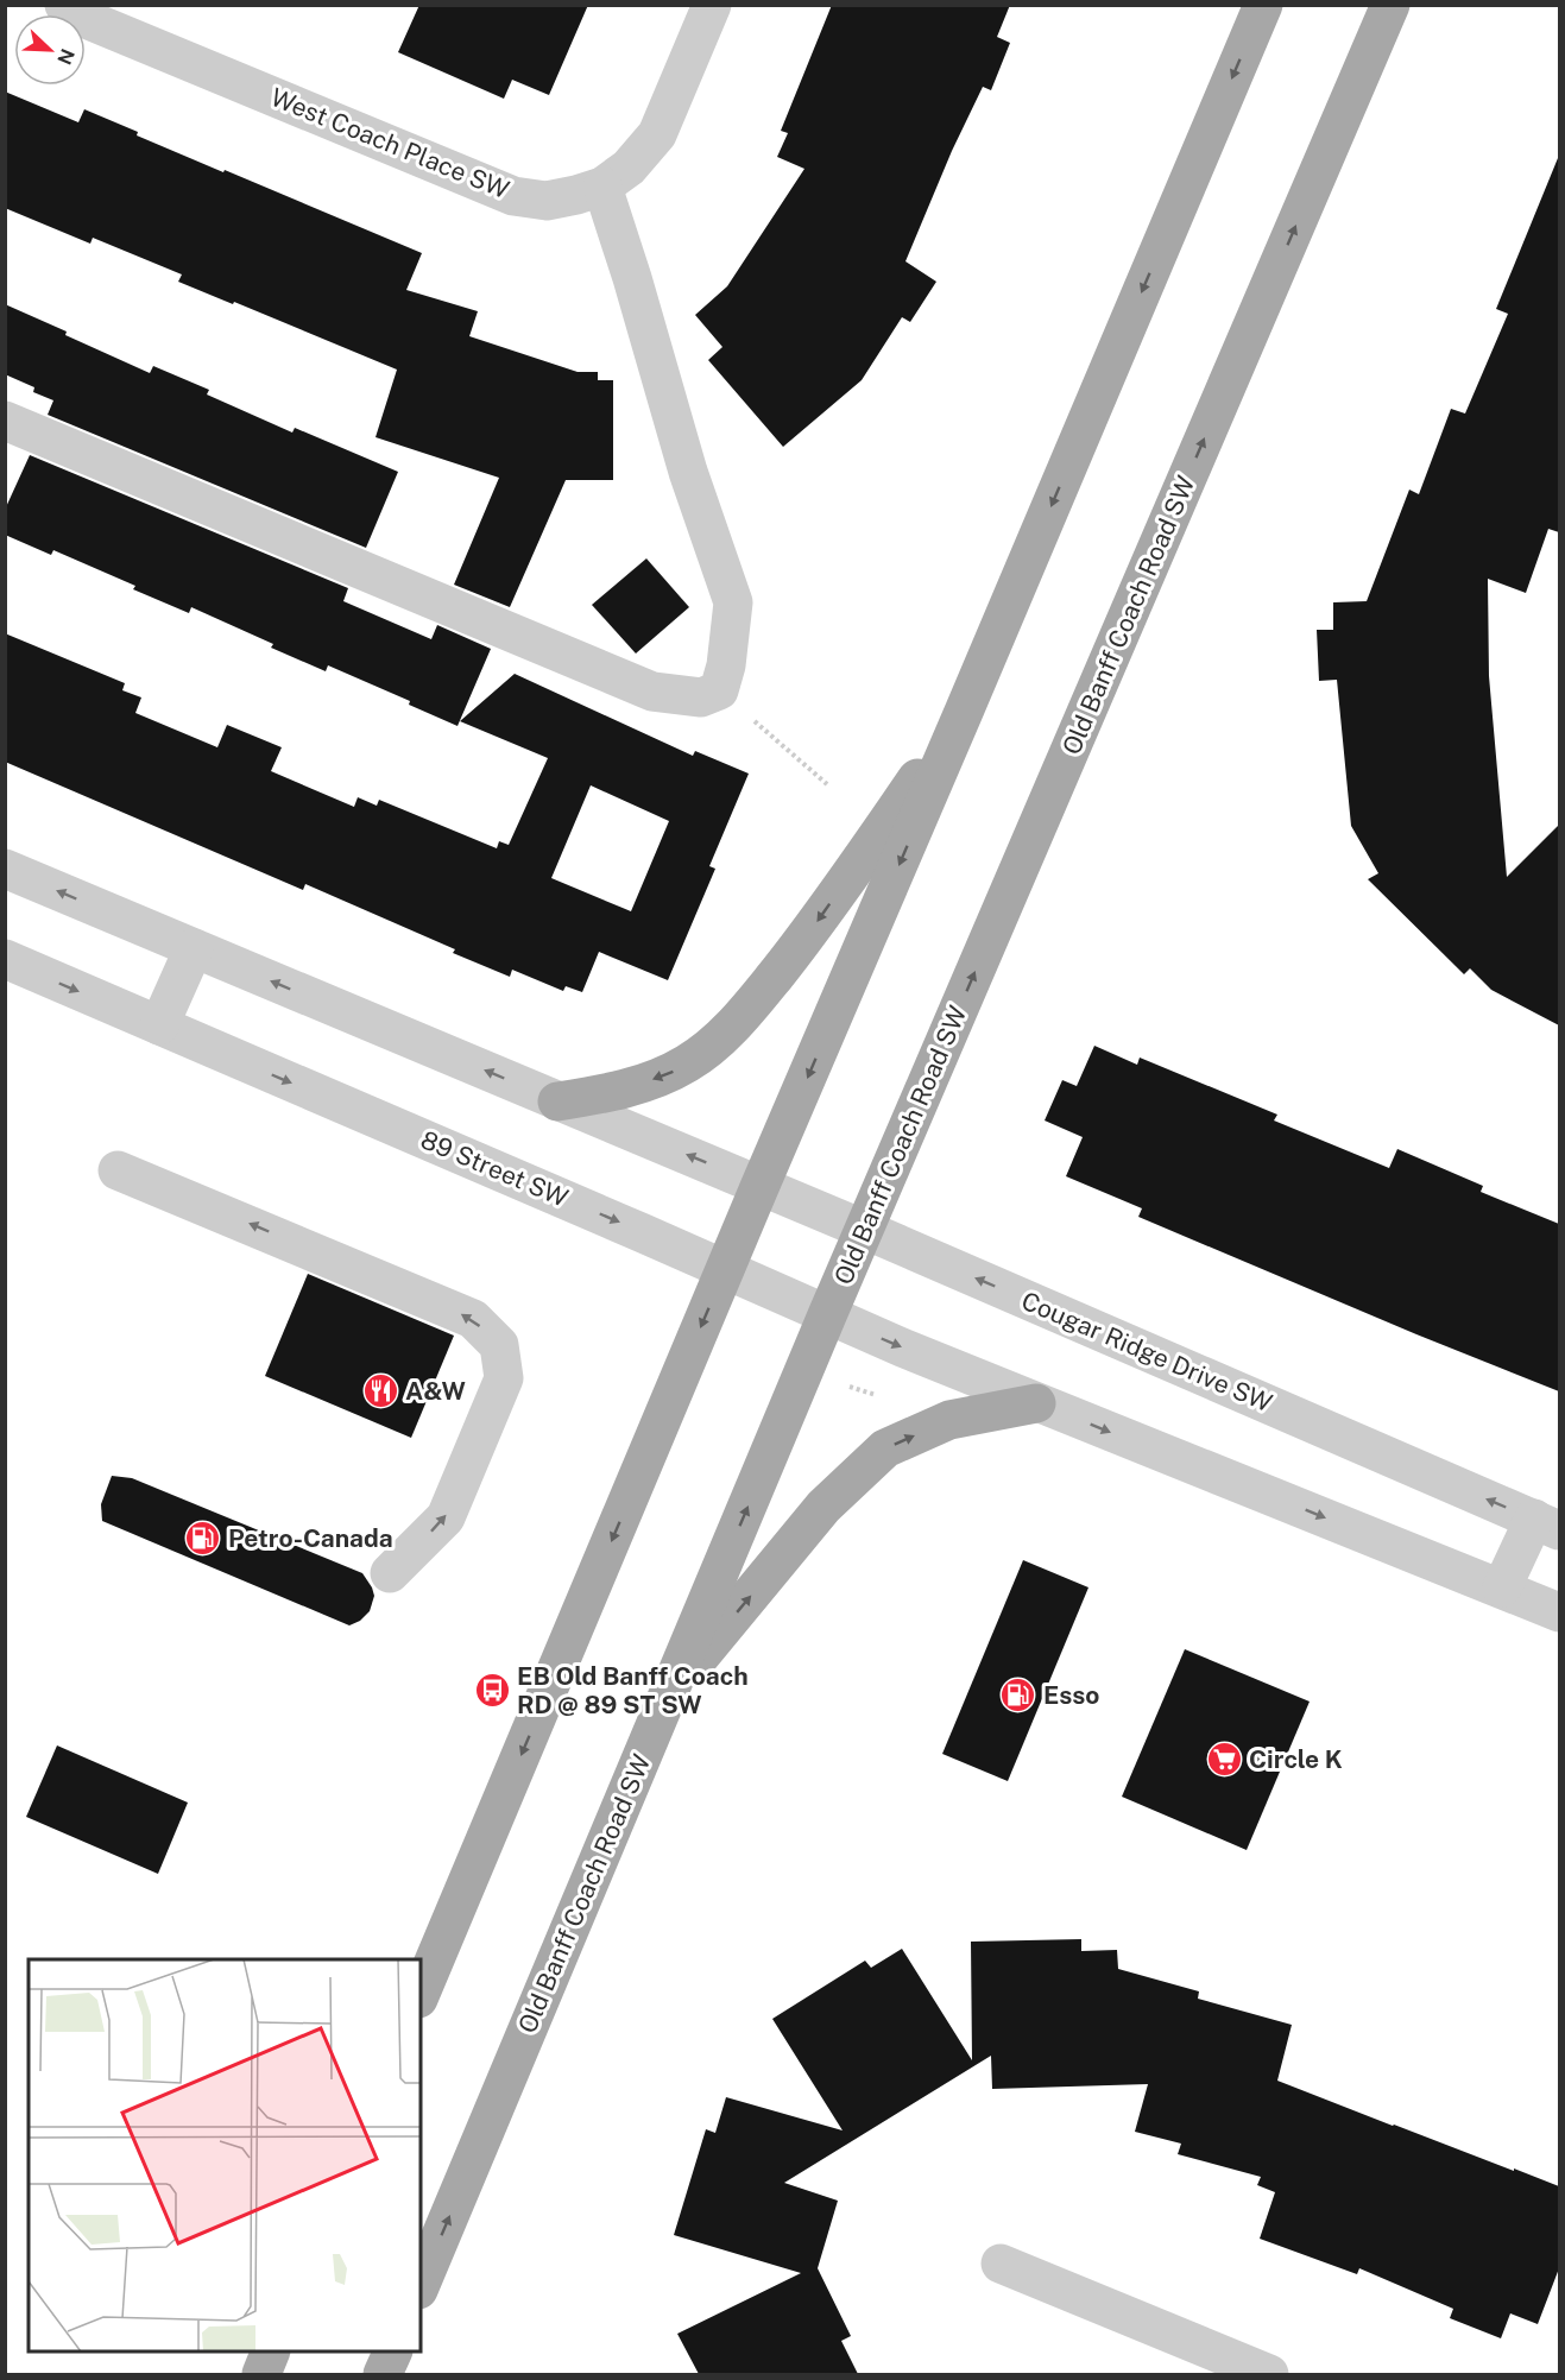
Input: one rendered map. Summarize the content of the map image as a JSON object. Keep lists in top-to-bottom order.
{
  "streets": {
    "main road": ["Old Banff Coach Road SW"],
    "street": ["West Coach Place SW", "89 Street SW", "Cougar Ridge Drive SW"]
  },
  "crossings": [
    ["Old Banff Coach Road SW", "89 Street SW"],
    ["Old Banff Coach Road SW", "Cougar Ridge Drive SW"]
  ],
  "places": {
    "restaurant": ["A&W"],
    "fuel station": ["Petro-Canada", "Esso"],
    "bus stop": ["EB Old Banff Coach RD @ 89 ST SW"],
    "supermarket": ["Circle K"]
  },
  "north": "bottom right"
}
